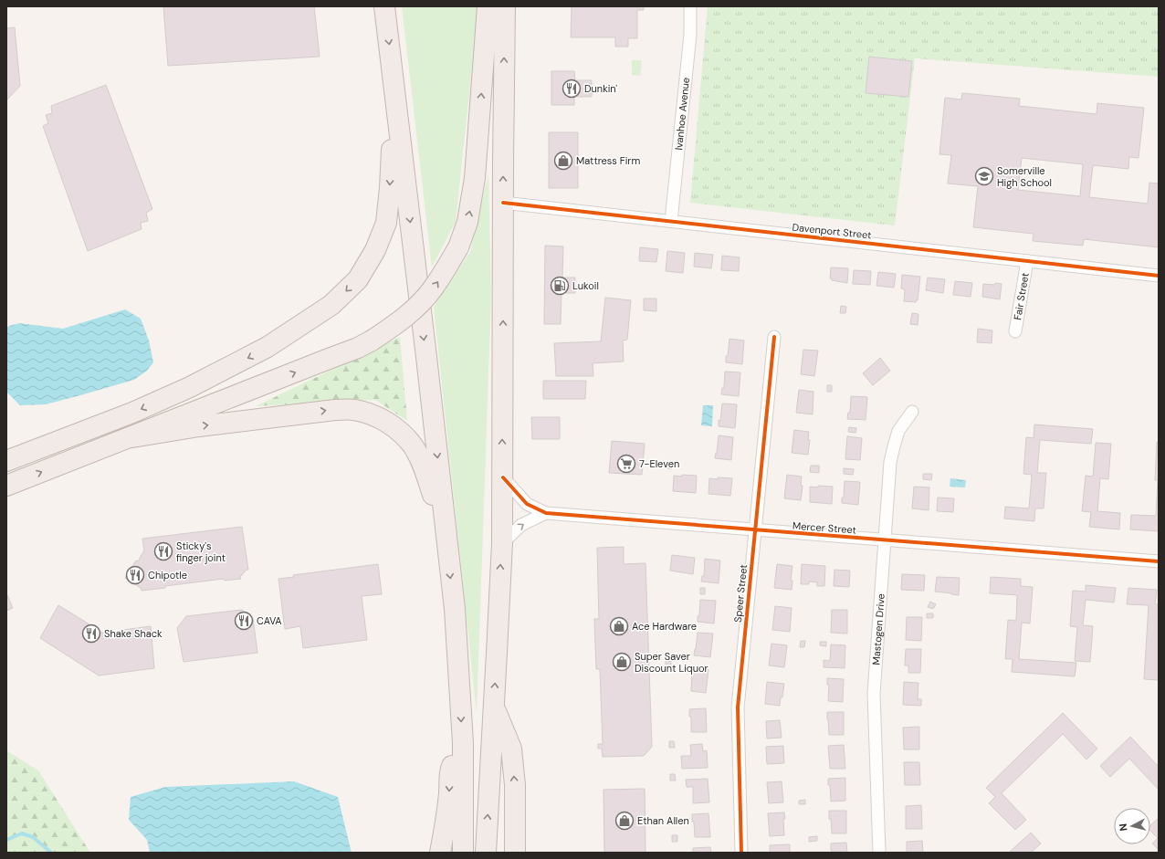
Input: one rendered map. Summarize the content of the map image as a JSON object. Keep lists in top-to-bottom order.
{
  "streets": {
    "street": [
      "Ivanhoe Avenue",
      "Davenport Street",
      "Fair Street",
      "Mercer Street",
      "Speer Street",
      "Mastogen Drive"
    ]
  },
  "crossings": [
    ["Ivanhoe Avenue", "Davenport Street"],
    ["Davenport Street", "Fair Street"],
    ["Mercer Street", "Speer Street"],
    ["Mercer Street", "Mastogen Drive"]
  ],
  "places": {
    "restaurant": [
      "Dunkin'",
      "Sticky's finger joint",
      "Chipotle",
      "CAVA",
      "Shake Shack"
    ],
    "shop": [
      "Mattress Firm",
      "Ace Hardware",
      "Super Saver Discount Liquor",
      "Ethan Allen"
    ],
    "school or university": ["Somerville High School"],
    "fuel station": ["Lukoil"],
    "supermarket": ["7-Eleven"]
  },
  "north": "left"
}
